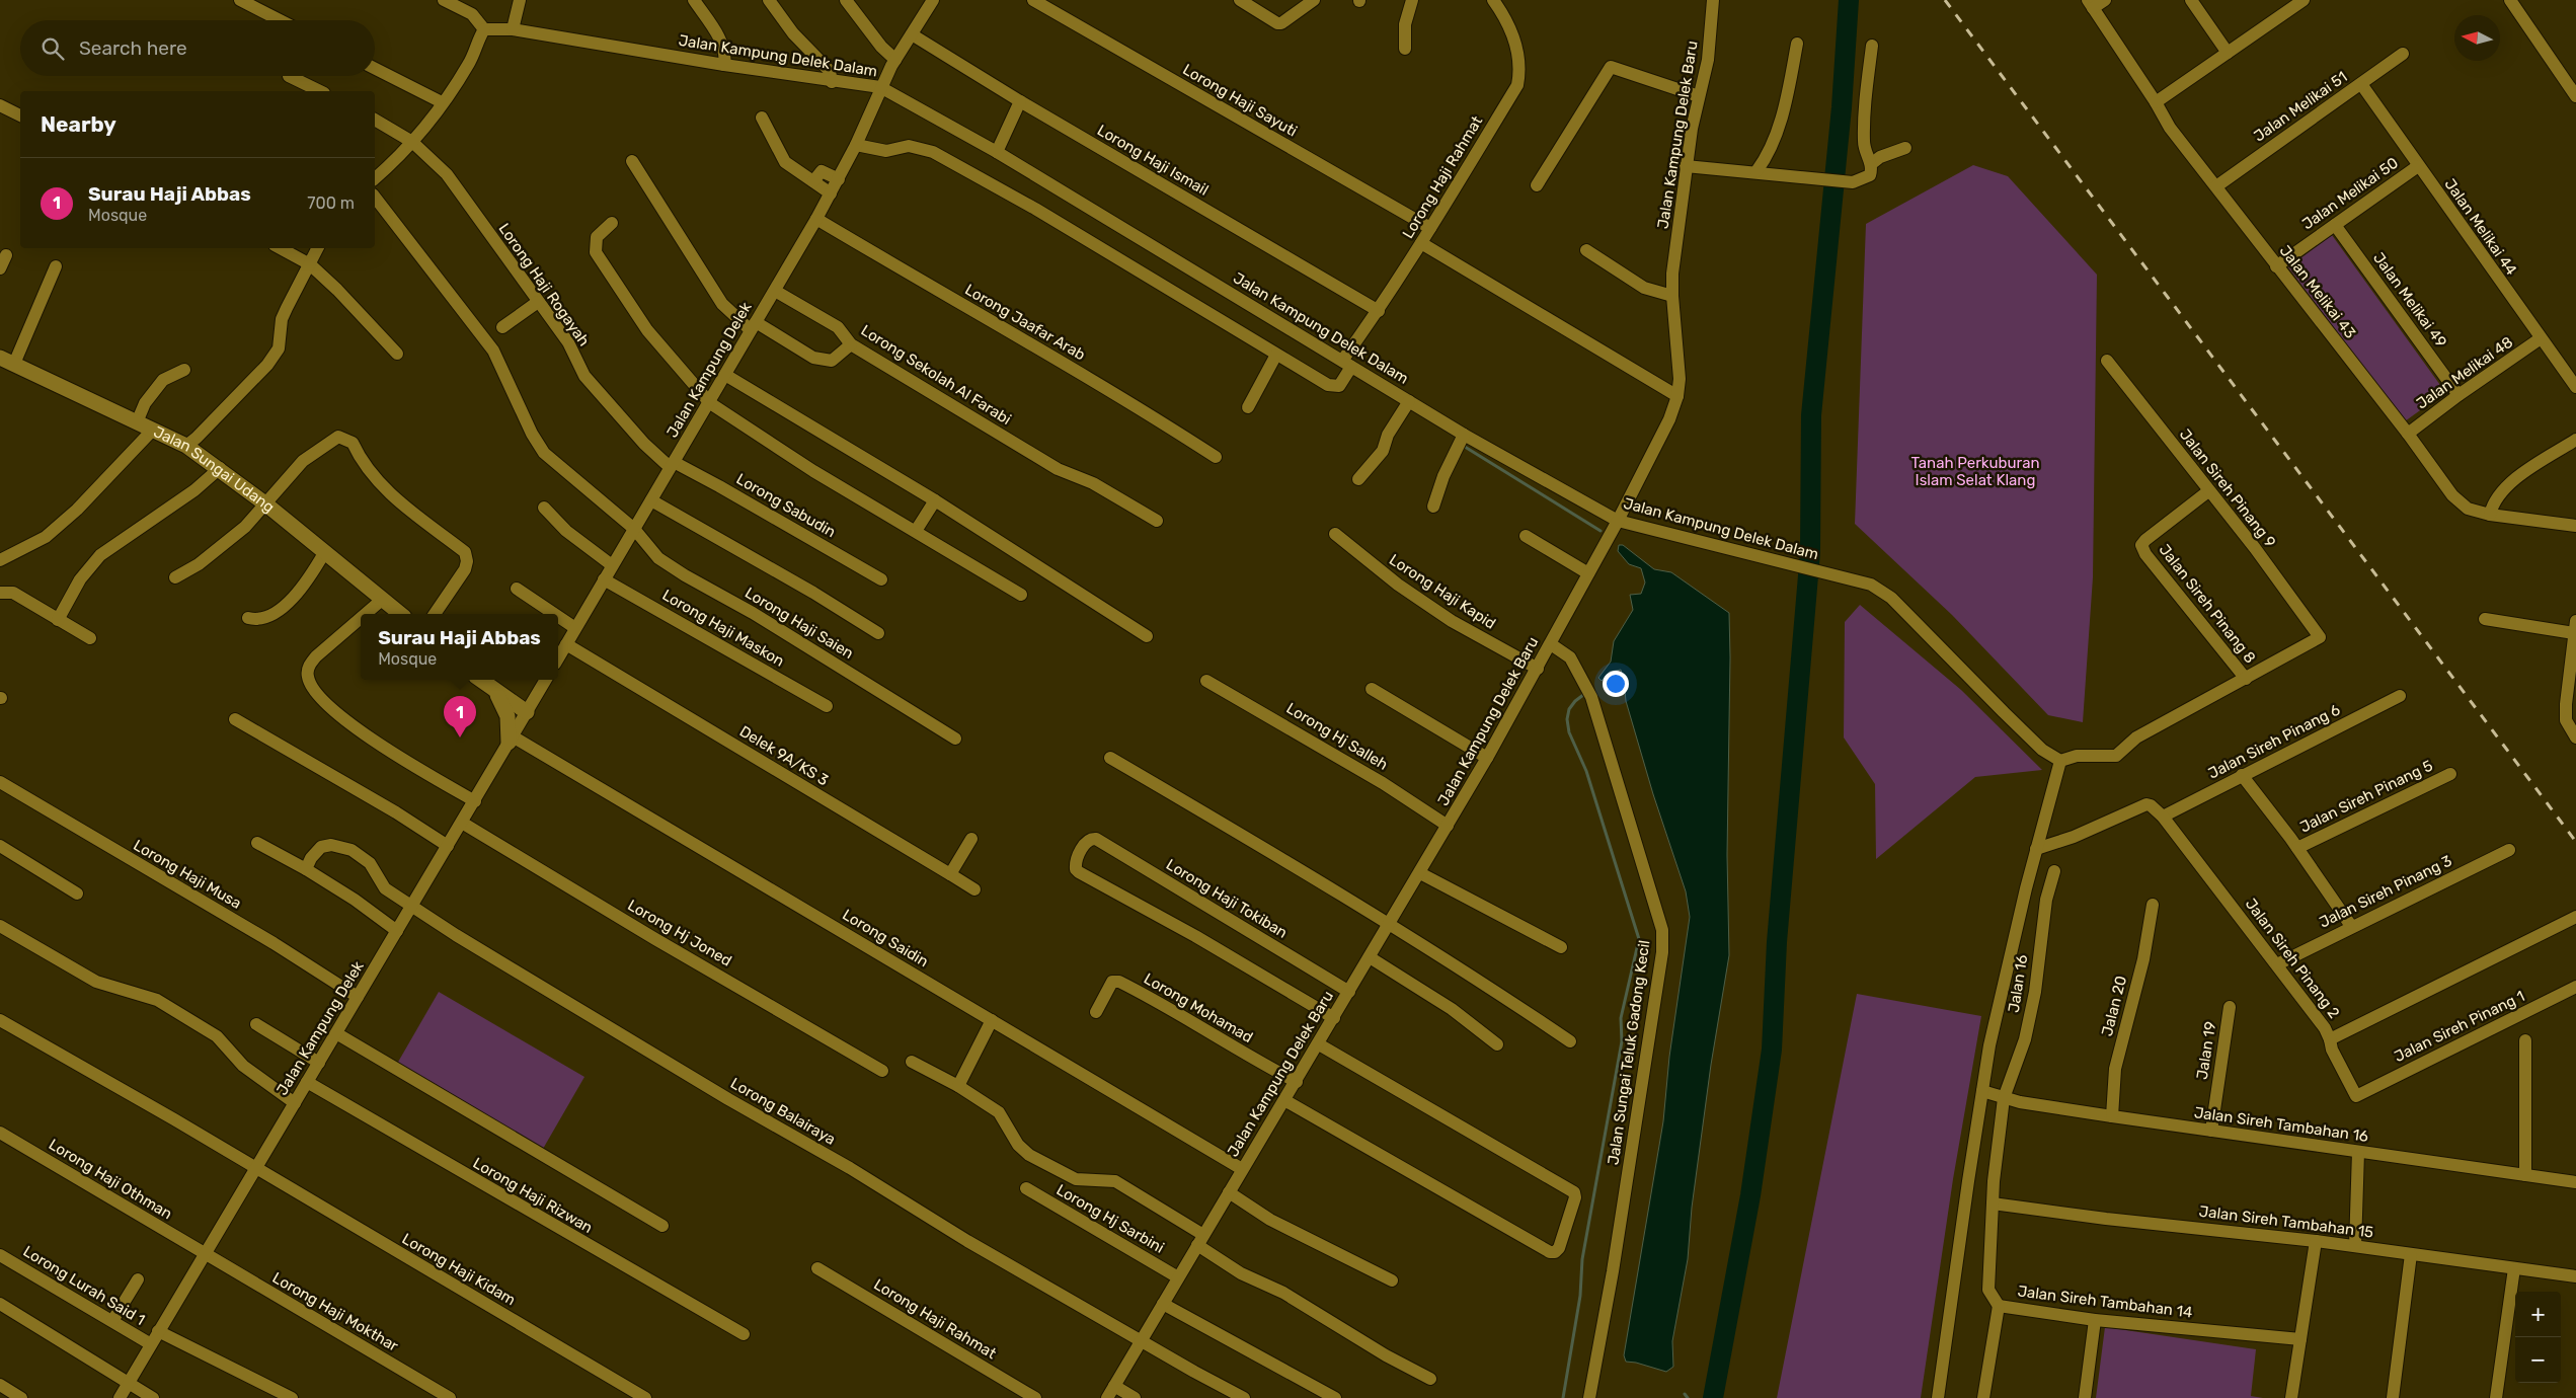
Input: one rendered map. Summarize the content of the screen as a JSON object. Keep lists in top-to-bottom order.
{
  "streets": {
    "street": [
      "Jalan Kampung Delek Dalam",
      "Lorong Haji Sayuti",
      "Jalan Melikai 51",
      "Jalan Kampung Delek Baru",
      "Lorong Haji Ismail",
      "Lorong Haji Rahmat",
      "Jalan Melikai 50",
      "Jalan Melikai 44",
      "Lorong Haji Rogayah",
      "Jalan Melikai 43",
      "Jalan Melikai 49",
      "Lorong Jaafar Arab",
      "Jalan Kampung Delek",
      "Jalan Melikai 48",
      "Lorong Sekolah Al Farabi",
      "Jalan Sungai Udang",
      "Jalan Sireh Pinang 9",
      "Lorong Sabudin",
      "Lorong Haji Kapid",
      "Jalan Sireh Pinang 8",
      "Lorong Haji Saien",
      "Lorong Haji Maskon",
      "Lorong Hj Salleh",
      "Jalan Sireh Pinang 6",
      "Delek 9A/KS 3",
      "Jalan Sireh Pinang 5",
      "Lorong Haji Musa",
      "Jalan Sireh Pinang 3",
      "Lorong Haji Tokiban",
      "Lorong Hj Joned",
      "Lorong Saidin",
      "Jalan Sireh Pinang 2",
      "Jalan 16",
      "Jalan 20",
      "Lorong Mohamad",
      "Jalan Sireh Pinang 1",
      "Jalan 19",
      "Jalan Sungai Teluk Gadong Kecil",
      "Lorong Balairaya",
      "Jalan Sireh Tambahan 16",
      "Lorong Haji Othman",
      "Lorong Haji Rizwan",
      "Lorong Hj Sarbini",
      "Jalan Sireh Tambahan 15",
      "Lorong Haji Kidam",
      "Lorong Lurah Said 1",
      "Jalan Sireh Tambahan 14",
      "Lorong Haji Mokthar"
    ]
  },
  "crossings": [
    ["Jalan Kampung Delek Dalam", "Jalan Kampung Delek Baru"],
    ["Jalan Kampung Delek Dalam", "Lorong Haji Rahmat"],
    ["Jalan Kampung Delek Dalam", "Jalan Kampung Delek"],
    ["Lorong Haji Sayuti", "Lorong Haji Rahmat"],
    ["Jalan Melikai 51", "Jalan Melikai 44"],
    ["Jalan Melikai 51", "Jalan Melikai 43"],
    ["Jalan Kampung Delek Baru", "Lorong Haji Kapid"],
    ["Jalan Kampung Delek Baru", "Lorong Hj Salleh"],
    ["Jalan Kampung Delek Baru", "Lorong Haji Tokiban"],
    ["Jalan Kampung Delek Baru", "Lorong Saidin"],
    ["Jalan Kampung Delek Baru", "Lorong Mohamad"],
    ["Jalan Kampung Delek Baru", "Jalan Sungai Teluk Gadong Kecil"],
    ["Jalan Kampung Delek Baru", "Lorong Balairaya"],
    ["Jalan Kampung Delek Baru", "Lorong Hj Sarbini"],
    ["Lorong Haji Ismail", "Lorong Haji Rahmat"],
    ["Lorong Haji Ismail", "Jalan Kampung Delek"],
    ["Jalan Melikai 50", "Jalan Melikai 44"],
    ["Jalan Melikai 50", "Jalan Melikai 43"],
    ["Jalan Melikai 50", "Jalan Melikai 49"],
    ["Jalan Melikai 44", "Jalan Melikai 48"],
    ["Lorong Haji Rogayah", "Jalan Kampung Delek"],
    ["Lorong Haji Rogayah", "Lorong Sabudin"],
    ["Jalan Melikai 43", "Jalan Melikai 48"],
    ["Jalan Melikai 49", "Jalan Melikai 48"],
    ["Lorong Jaafar Arab", "Jalan Kampung Delek"],
    ["Jalan Kampung Delek", "Lorong Sekolah Al Farabi"],
    ["Jalan Kampung Delek", "Lorong Sabudin"],
    ["Jalan Kampung Delek", "Lorong Haji Saien"],
    ["Jalan Kampung Delek", "Lorong Haji Maskon"],
    ["Jalan Kampung Delek", "Delek 9A/KS 3"],
    ["Jalan Kampung Delek", "Lorong Haji Musa"],
    ["Jalan Kampung Delek", "Lorong Hj Joned"],
    ["Jalan Kampung Delek", "Lorong Saidin"],
    ["Jalan Kampung Delek", "Lorong Balairaya"],
    ["Jalan Kampung Delek", "Lorong Haji Othman"],
    ["Jalan Kampung Delek", "Lorong Haji Rizwan"],
    ["Jalan Kampung Delek", "Lorong Haji Kidam"],
    ["Jalan Kampung Delek", "Lorong Lurah Said 1"],
    ["Jalan Kampung Delek", "Lorong Haji Mokthar"],
    ["Jalan Sireh Pinang 9", "Jalan Sireh Pinang 8"],
    ["Jalan Sireh Pinang 6", "Jalan Sireh Pinang 2"],
    ["Jalan Sireh Pinang 3", "Jalan Sireh Pinang 2"],
    ["Jalan Sireh Pinang 2", "Jalan Sireh Pinang 1"],
    ["Jalan 16", "Jalan Sireh Tambahan 16"],
    ["Jalan 16", "Jalan Sireh Tambahan 15"],
    ["Jalan 16", "Jalan Sireh Tambahan 14"],
    ["Jalan 20", "Jalan Sireh Tambahan 16"],
    ["Jalan 19", "Jalan Sireh Tambahan 16"],
    ["Lorong Haji Othman", "Lorong Haji Mokthar"]
  ],
  "parks": ["Tanah Perkuburan Islam Selat Klang"],
  "north": "left",
  "page": {
    "search": "Search here",
    "heading": "Nearby",
    "list": [
      {
        "mark": "1",
        "name": "Surau Haji Abbas",
        "note": "Mosque",
        "value": "700 m"
      }
    ],
    "popup": ["Surau Haji Abbas", "Mosque"],
    "pins": "1",
    "map_buttons": ["+", "−"]
  }
}
